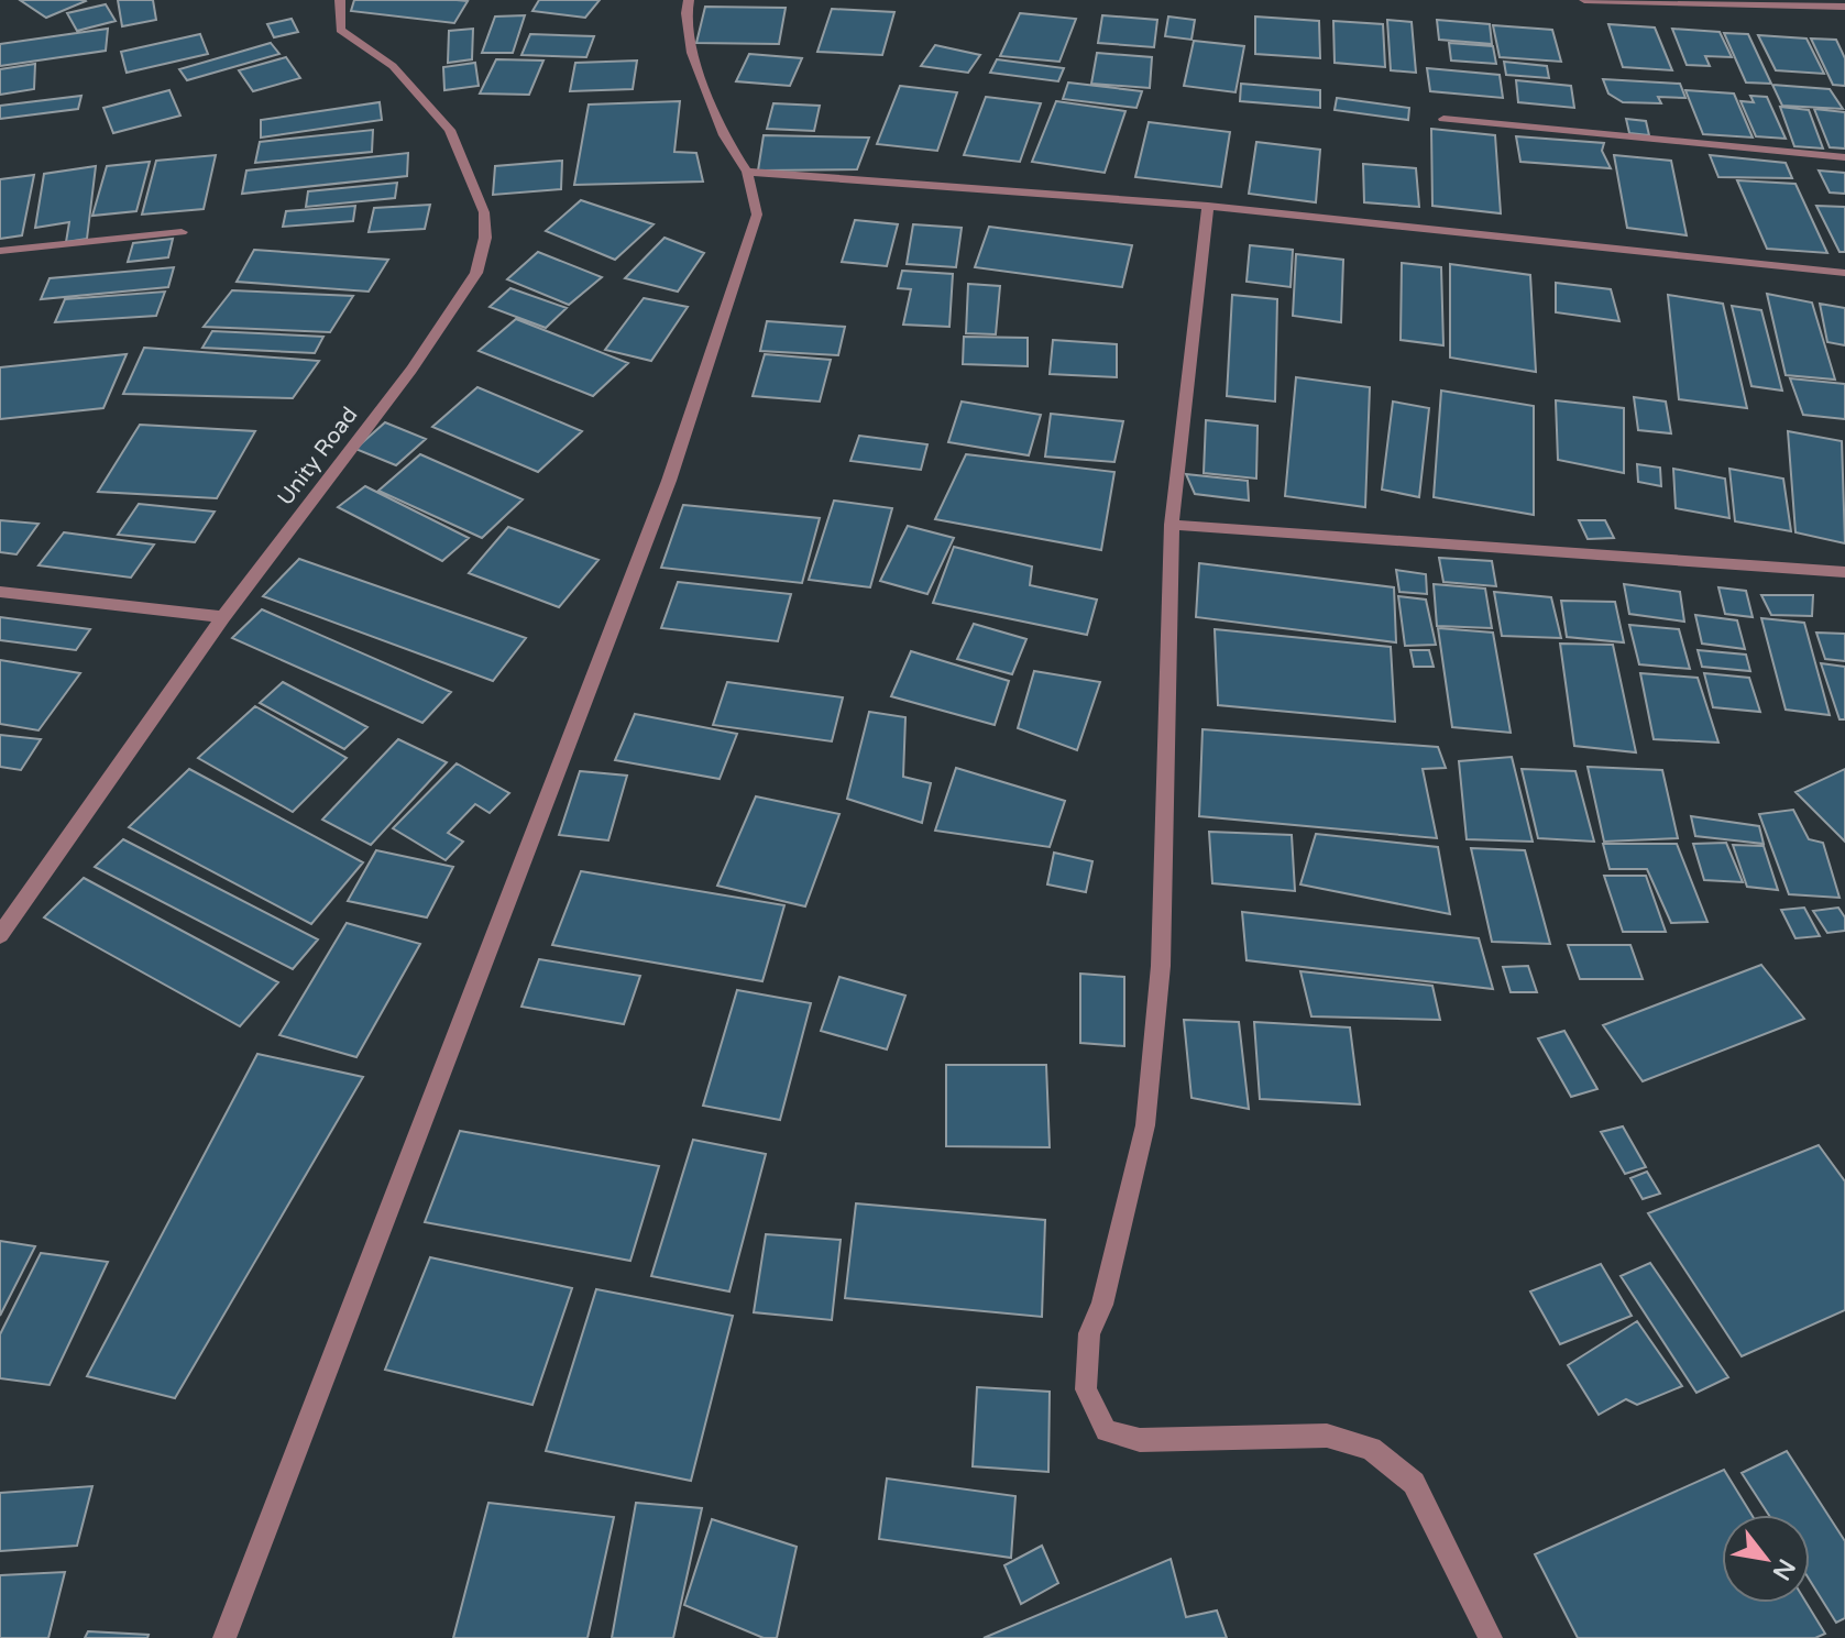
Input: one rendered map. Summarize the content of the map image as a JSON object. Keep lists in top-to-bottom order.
{
  "streets": {
    "street": ["Unity Road"]
  },
  "north": "bottom right"
}
